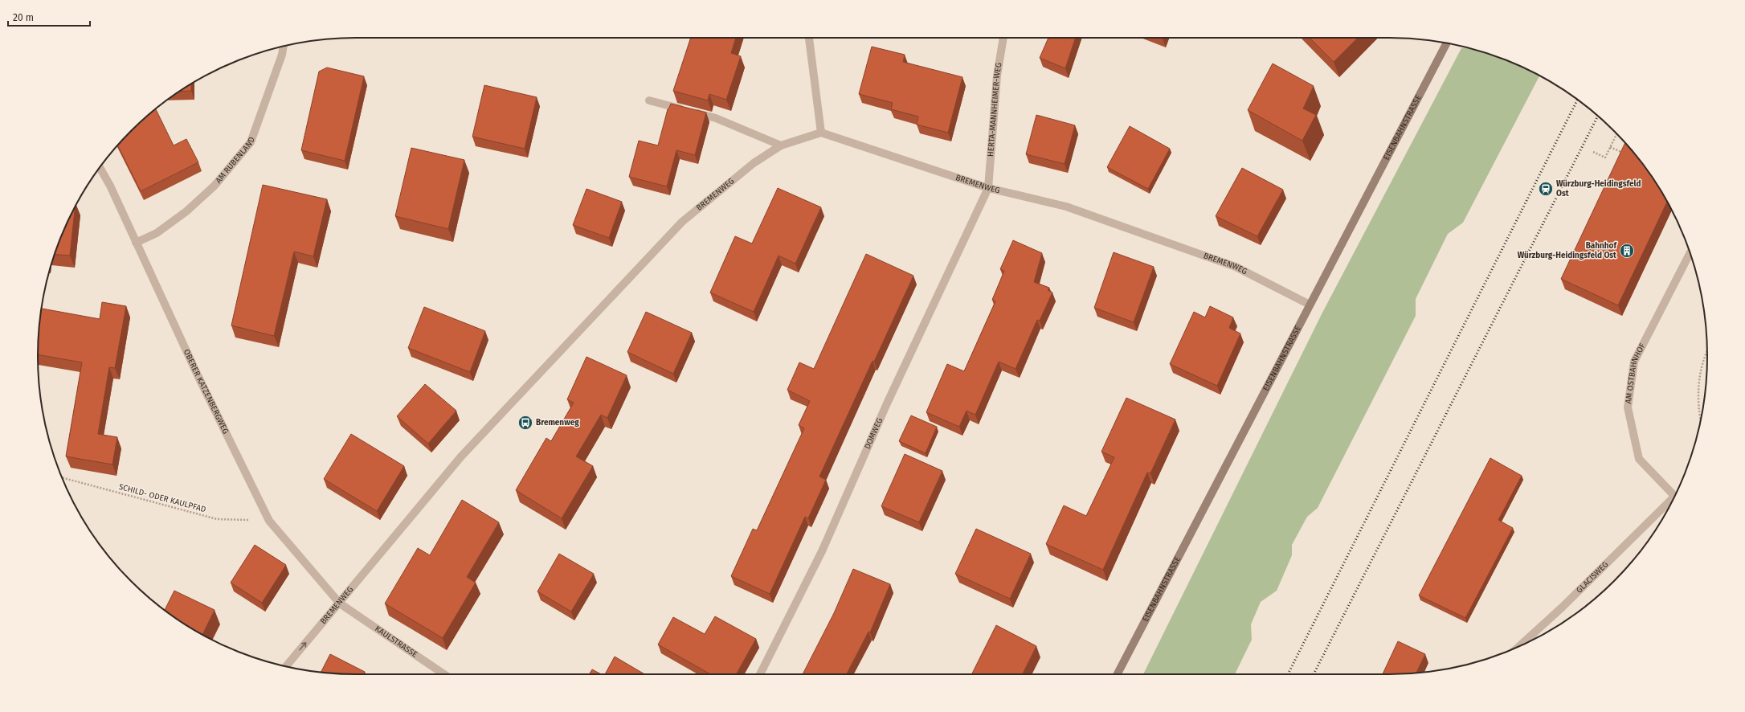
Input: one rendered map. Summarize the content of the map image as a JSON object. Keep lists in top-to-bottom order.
{
  "streets": {
    "street": [
      "HERTA-MANNHEIMER-WEG",
      "EISENBAHNSTRASSE",
      "AM RUBENLAND",
      "BREMENWEG",
      "AM OSTBAHNHOF",
      "OBERER KATZENBERGWEG",
      "DOMWEG",
      "GLACISWEG",
      "KAULSTRASSE"
    ],
    "path": ["SCHILD- ODER KAULPFAD"]
  },
  "crossings": [
    ["HERTA-MANNHEIMER-WEG", "BREMENWEG"],
    ["HERTA-MANNHEIMER-WEG", "DOMWEG"],
    ["EISENBAHNSTRASSE", "BREMENWEG"],
    ["AM RUBENLAND", "OBERER KATZENBERGWEG"],
    ["BREMENWEG", "OBERER KATZENBERGWEG"],
    ["BREMENWEG", "DOMWEG"],
    ["BREMENWEG", "KAULSTRASSE"],
    ["OBERER KATZENBERGWEG", "SCHILD- ODER KAULPFAD"],
    ["OBERER KATZENBERGWEG", "KAULSTRASSE"]
  ],
  "places": {
    "station": ["Würzburg-Heidingsfeld Ost"],
    "building": ["Bahnhof Würzburg-Heidingsfeld Ost"],
    "bus stop": ["Bremenweg"]
  },
  "scale_bar": "20 m"
}
